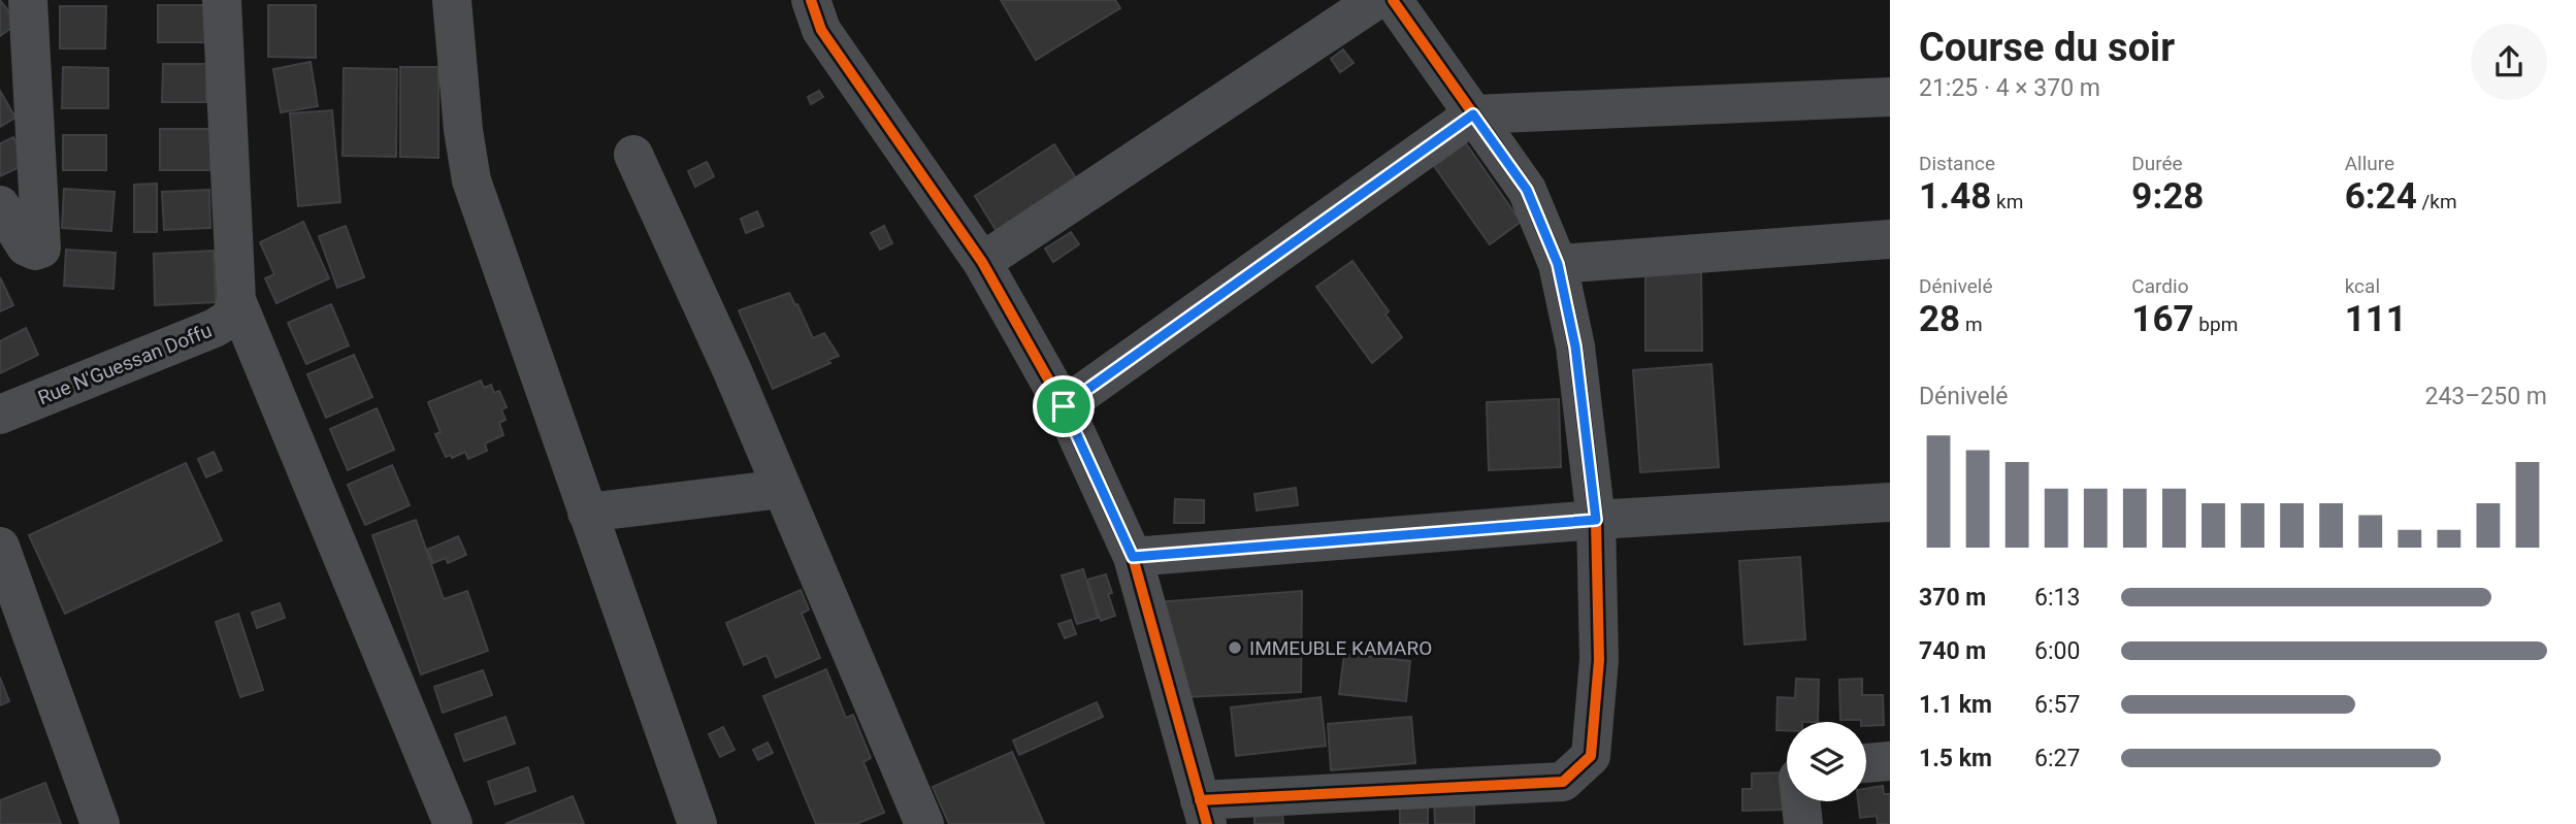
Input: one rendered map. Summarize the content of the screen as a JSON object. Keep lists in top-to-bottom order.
{
  "streets": {
    "street": ["Rue N'Guessan Doffu"]
  },
  "places": ["IMMEUBLE KAMARO"],
  "page": {
    "heading": ["Course du soir", "21:25 · 4 × 370 m"],
    "stats": [
      ["Distance", "1.48 km"],
      ["Durée", "9:28"],
      ["Allure", "6:24 /km"],
      ["Dénivelé", "28 m"],
      ["Cardio", "167 bpm"],
      ["kcal", "111"]
    ],
    "chart": ["Dénivelé", "243–250 m"],
    "list": [
      {
        "name": "370 m",
        "note": "6:13"
      },
      {
        "name": "740 m",
        "note": "6:00"
      },
      {
        "name": "1.1 km",
        "note": "6:57"
      },
      {
        "name": "1.5 km",
        "note": "6:27"
      }
    ]
  }
}
